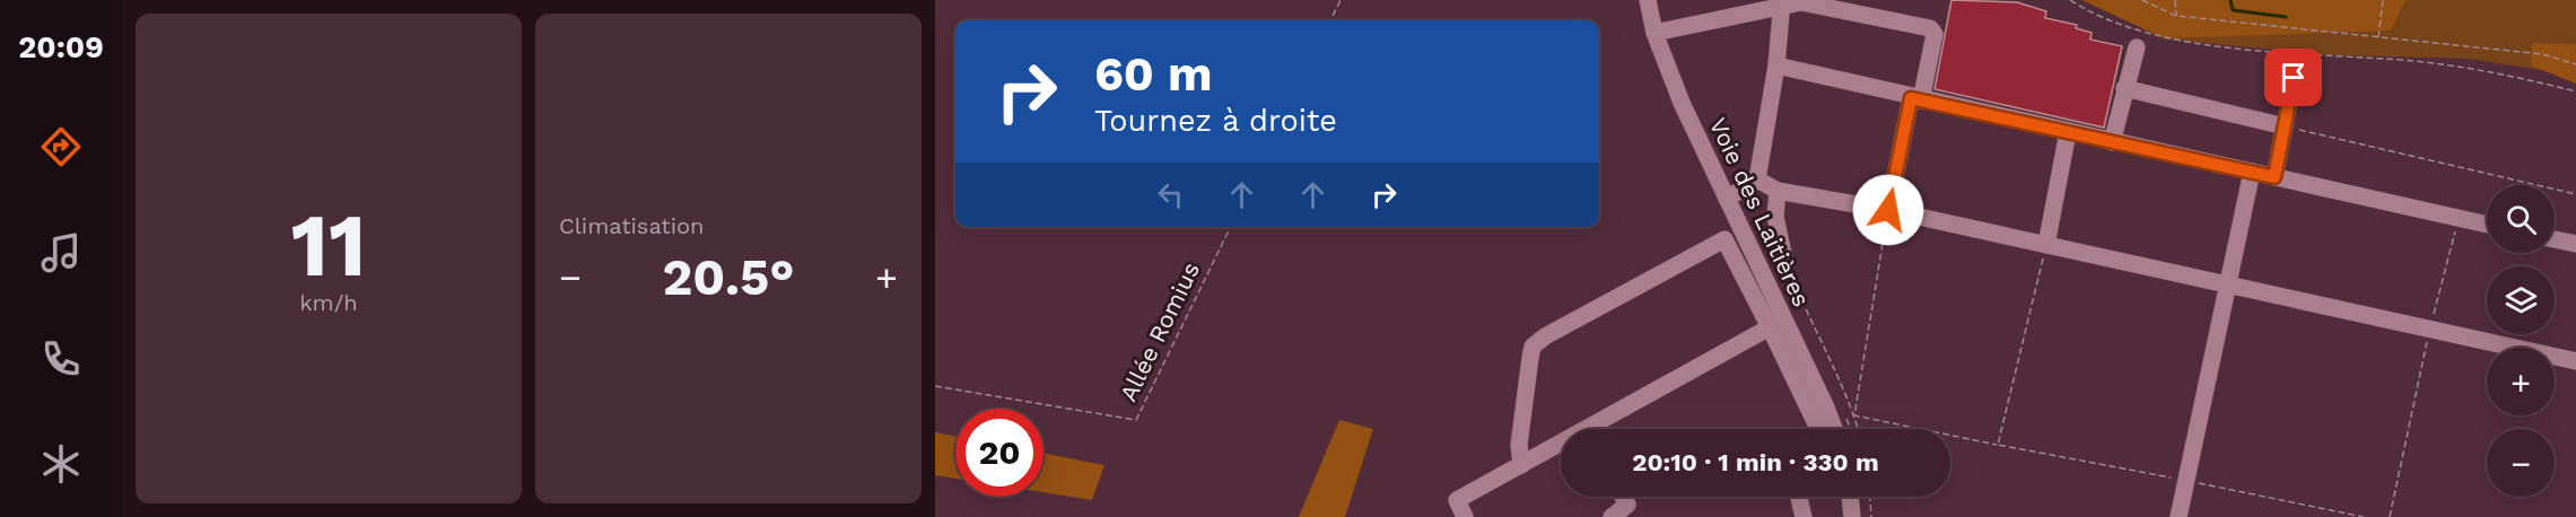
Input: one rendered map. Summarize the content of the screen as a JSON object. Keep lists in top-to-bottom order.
{
  "streets": {
    "street": ["Voie des Laitières"],
    "path": ["Allée Romius"]
  },
  "page": {
    "tabs": "20:09",
    "tile": [
      ["11", "km/h"],
      "Climatisation"
    ],
    "turn": ["60 m", "Tournez à droite"],
    "map_buttons": ["+", "−"],
    "heat": ["−", "20.5°", "+"],
    "limit": "20",
    "trip": "20:10 · 1 min · 330 m"
  }
}
